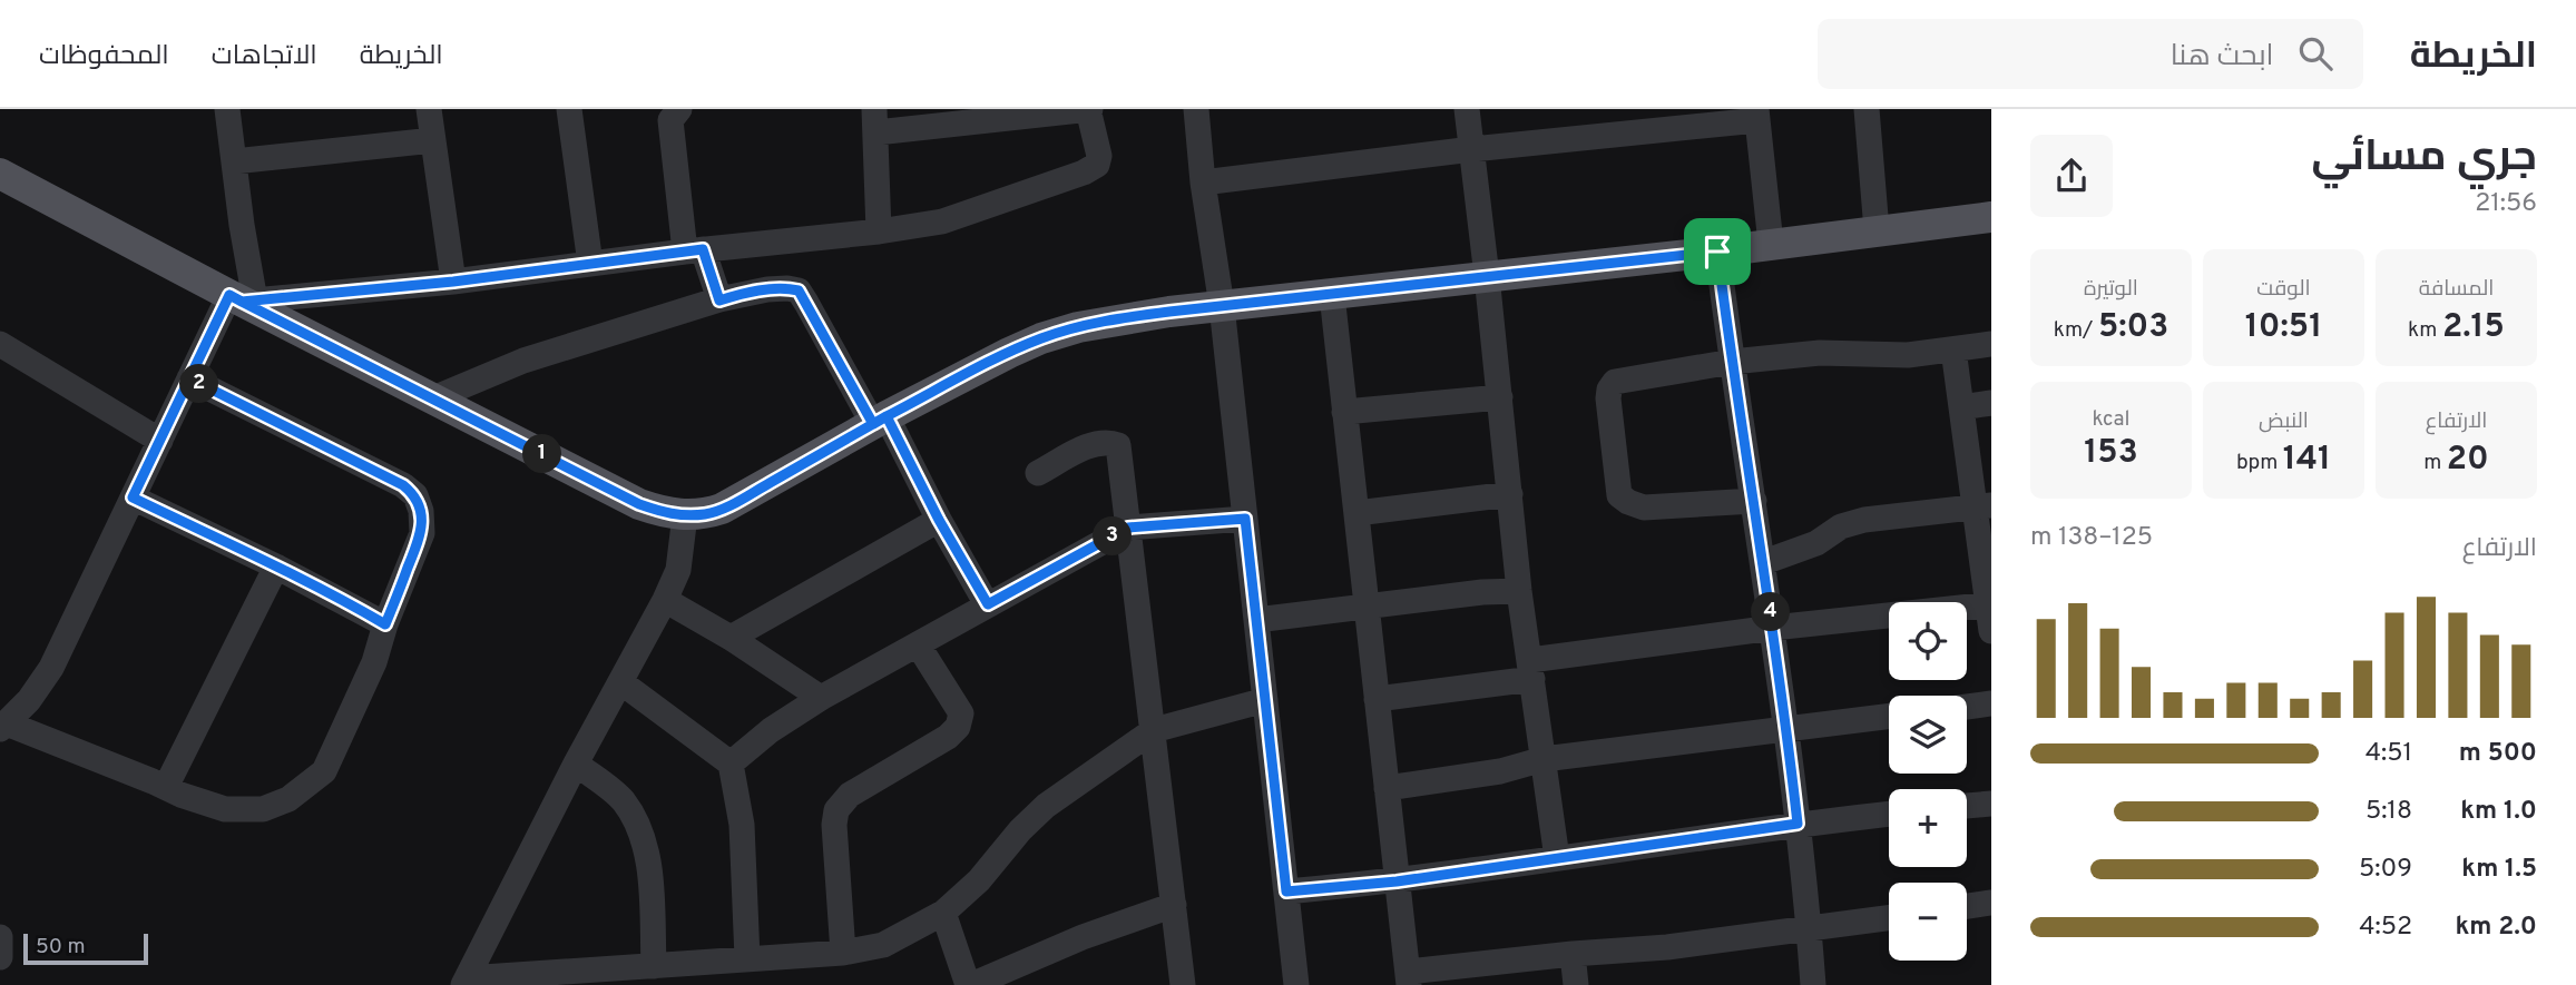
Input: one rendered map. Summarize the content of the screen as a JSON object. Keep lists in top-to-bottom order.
{
  "scale_bar": "50 m",
  "page": {
    "header": "الخريطة",
    "search": "ابحث هنا",
    "nav": ["الخريطة", "الاتجاهات", "المحفوظات"],
    "heading": ["جري مسائي", "21:56"],
    "stats": [
      ["المسافة", "2.15 km"],
      ["الوقت", "10:51"],
      ["الوتيرة", "5:03 /km"],
      ["الارتفاع", "20 m"],
      ["النبض", "141 bpm"],
      ["kcal", "153"]
    ],
    "pins": [
      "2",
      "1",
      "3",
      "4"
    ],
    "chart": ["الارتفاع", "125–138 m"],
    "map_buttons": ["+", "−"],
    "list": [
      {
        "name": "500 m",
        "note": "4:51"
      },
      {
        "name": "1.0 km",
        "note": "5:18"
      },
      {
        "name": "1.5 km",
        "note": "5:09"
      },
      {
        "name": "2.0 km",
        "note": "4:52"
      }
    ],
    "scale": "50 m"
  }
}
